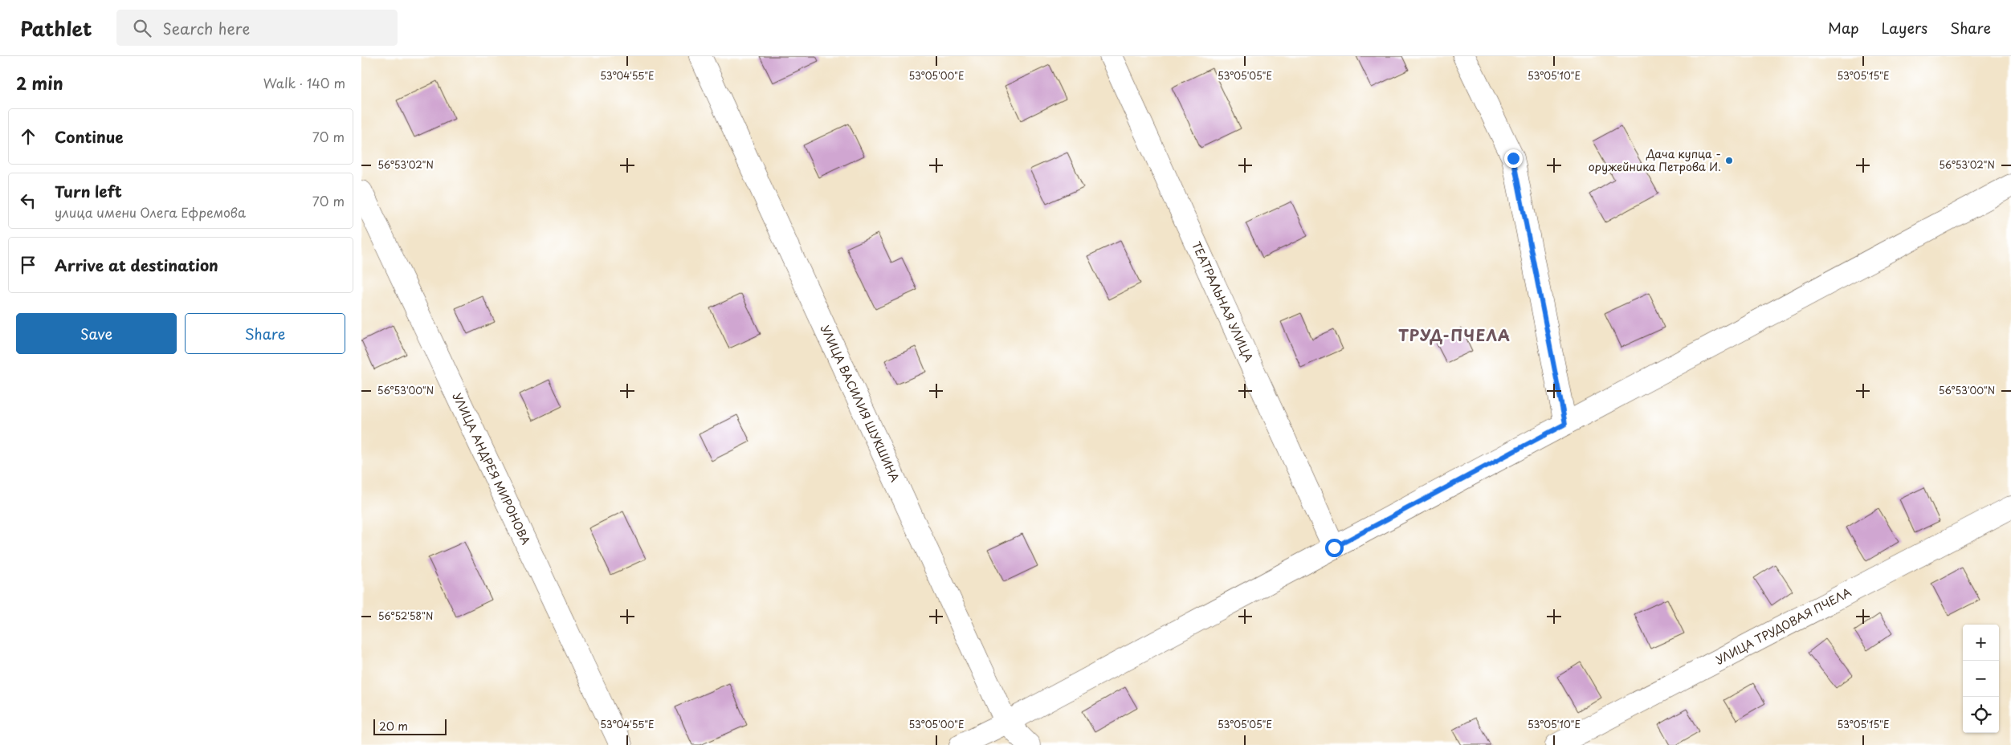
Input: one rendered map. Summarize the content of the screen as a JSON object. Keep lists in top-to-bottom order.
{
  "streets": {
    "street": [
      "ТЕАТРАЛЬНАЯ УЛИЦА",
      "УЛИЦА ВАСИЛИЯ ШУКШИНА",
      "УЛИЦА АНДРЕЯ МИРОНОВА",
      "УЛИЦА ТРУДОВАЯ ПЧЕЛА"
    ]
  },
  "districts": ["ТРУД-ПЧЕЛА"],
  "places": ["Дача купца - оружейника Петрова И."],
  "scale_bar": "20 m",
  "page": {
    "header": "Pathlet",
    "search": "Search here",
    "nav": ["Map", "Layers", "Share"],
    "heading": ["2 min", "Walk · 140 m"],
    "list": [
      ["Continue", "70 m"],
      ["Turn left", "улица имени Олега Ефремова", "70 m"],
      "Arrive at destination"
    ],
    "buttons": ["Save", "Share"],
    "map_buttons": ["+", "−"],
    "scale": "20 m"
  },
  "coordinates": [
    "53°04'55\"E",
    "53°05'00\"E",
    "53°05'05\"E",
    "53°05'10\"E",
    "53°05'15\"E",
    "56°53'02\"N",
    "56°53'00\"N",
    "56°52'58\"N"
  ]
}
